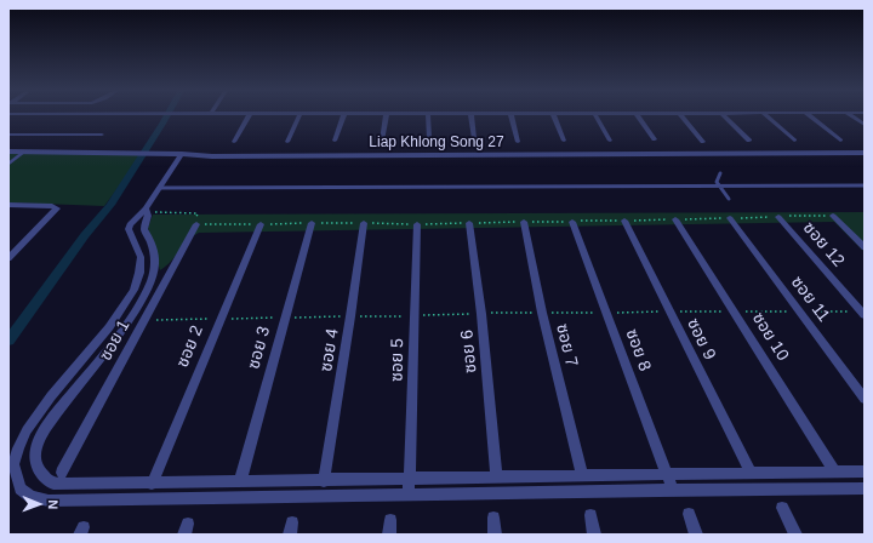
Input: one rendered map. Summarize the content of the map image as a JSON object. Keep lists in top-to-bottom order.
{
  "streets": {
    "street": [
      "Liap Khlong Song 27",
      "ซอย 12",
      "ซอย 11",
      "ซอย 10",
      "ซอย 9",
      "ซอย 1",
      "ซอย 7",
      "ซอย 2",
      "ซอย 3",
      "ซอย 4",
      "ซอย 8",
      "ซอย 6",
      "ซอย 5"
    ]
  },
  "north": "right"
}
